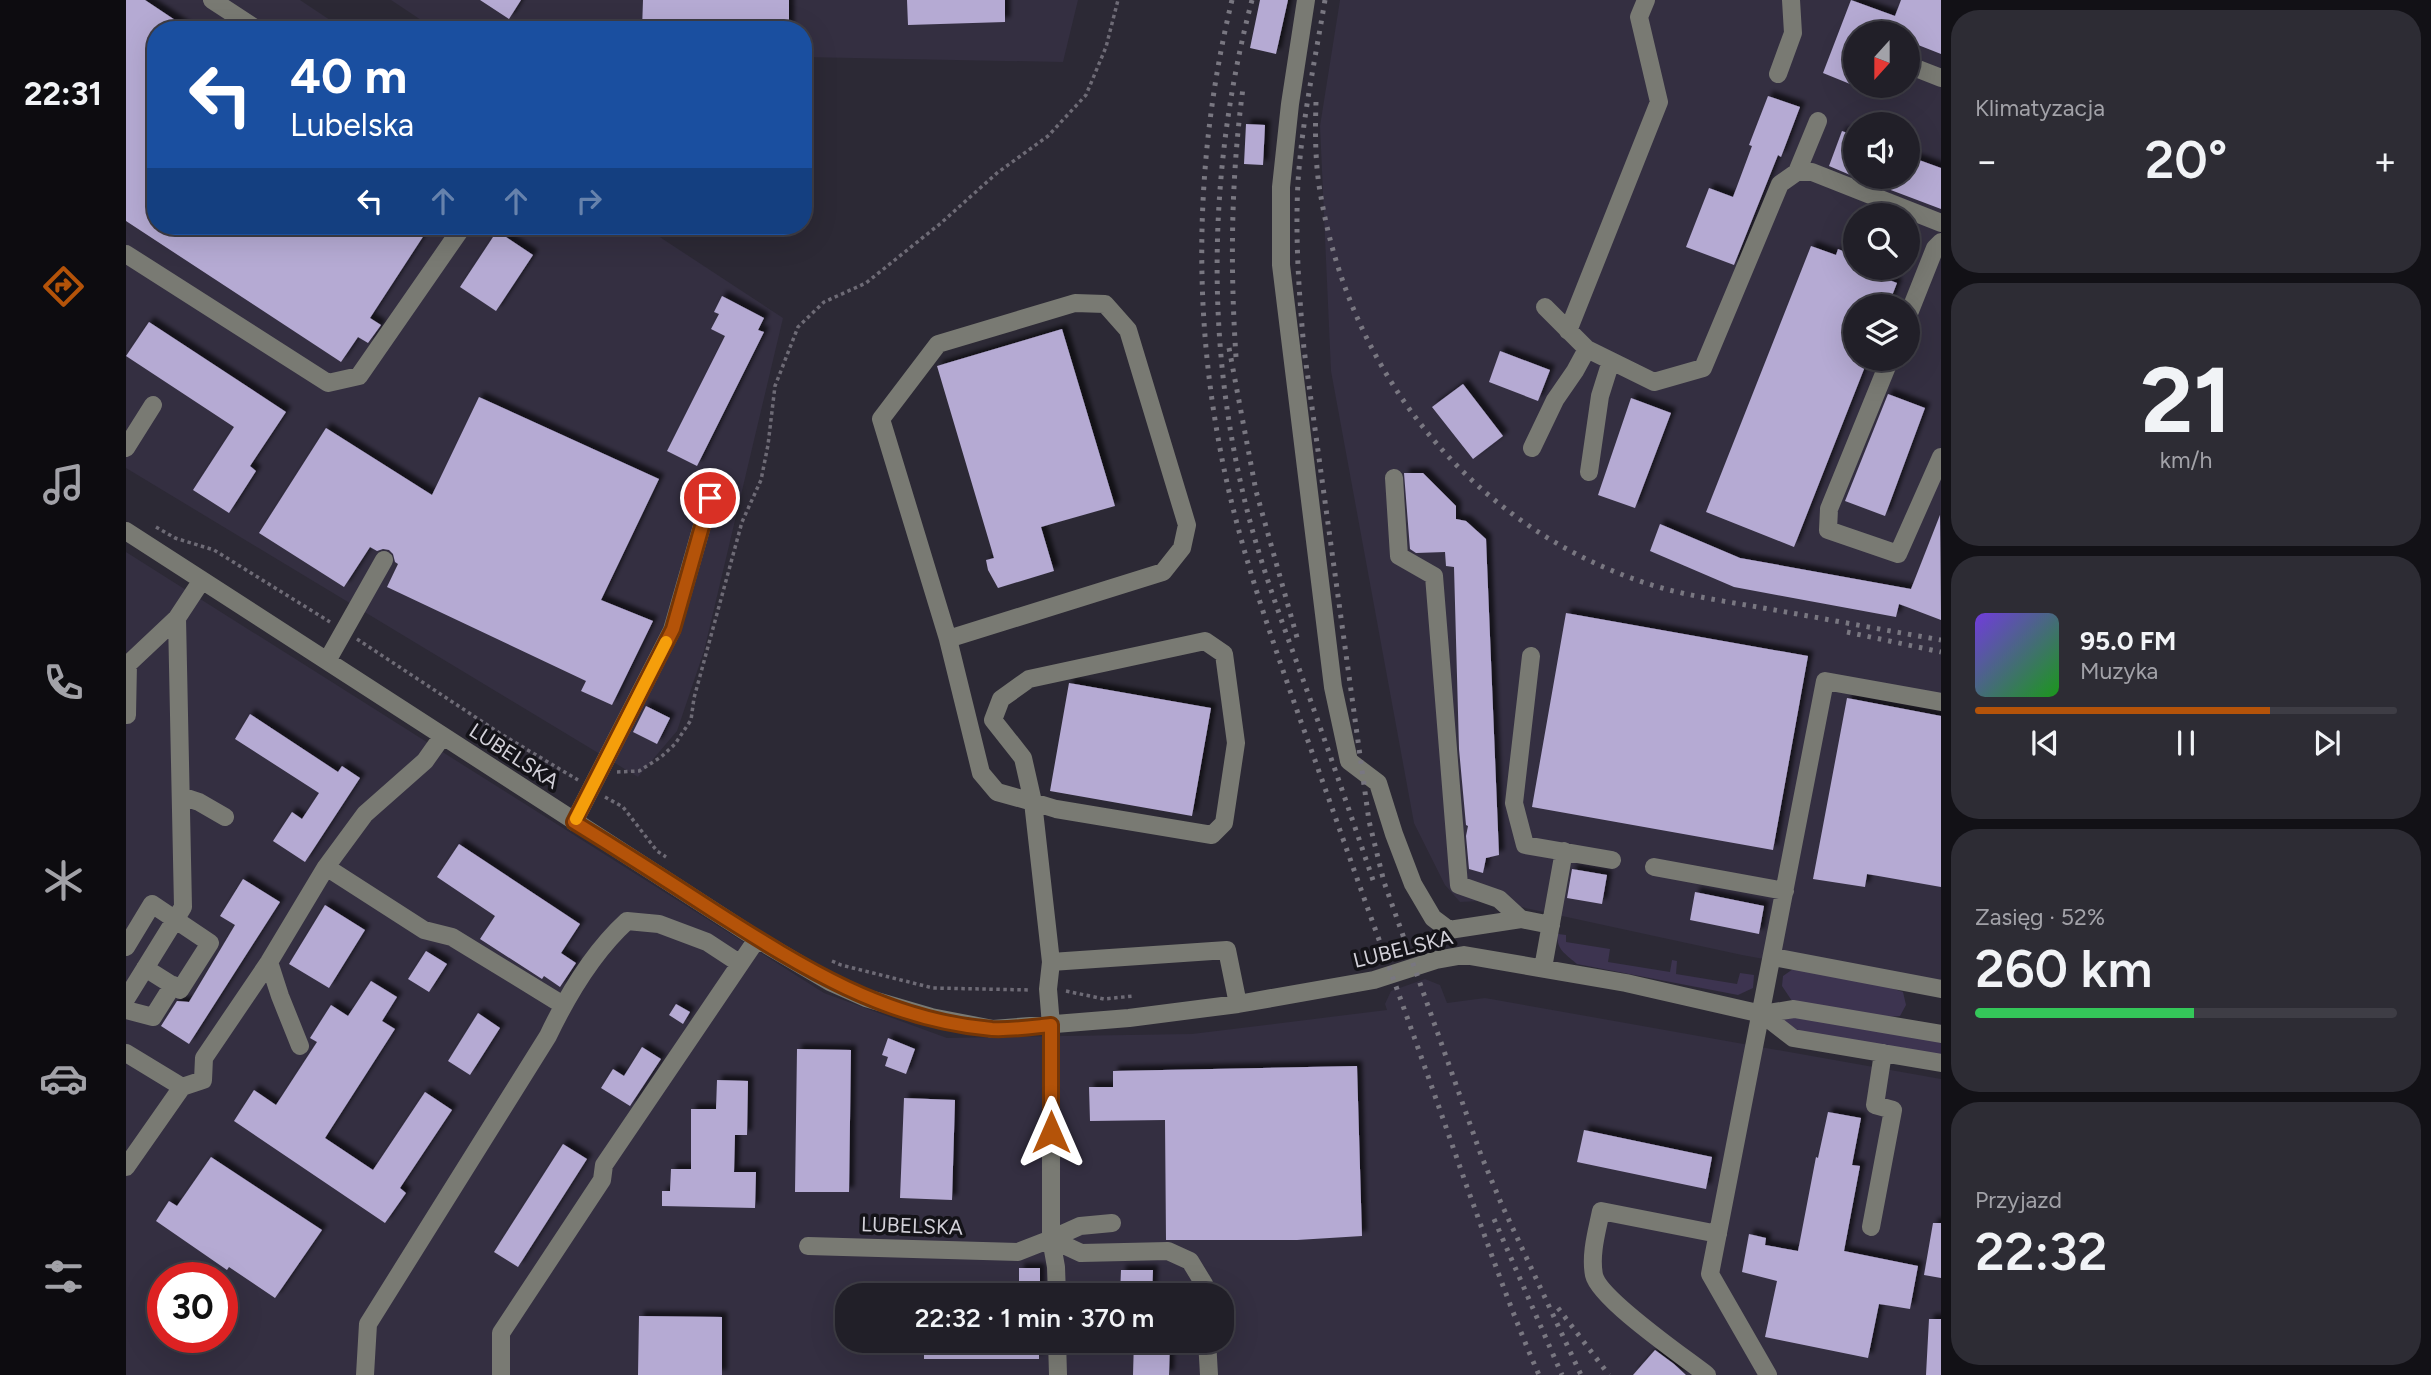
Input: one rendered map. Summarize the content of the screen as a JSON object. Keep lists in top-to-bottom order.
{
  "streets": {
    "street": ["LUBELSKA"]
  },
  "north": "bottom",
  "page": {
    "tabs": "22:31",
    "tile": [
      "Klimatyzacja",
      ["21", "km/h"],
      ["Zasięg · 52%", "260 km"],
      ["Przyjazd", "22:32"]
    ],
    "turn": ["40 m", "Lubelska"],
    "heat": ["−", "20°", "+"],
    "song": ["95.0 FM", "Muzyka"],
    "limit": "30",
    "trip": "22:32 · 1 min · 370 m"
  }
}
